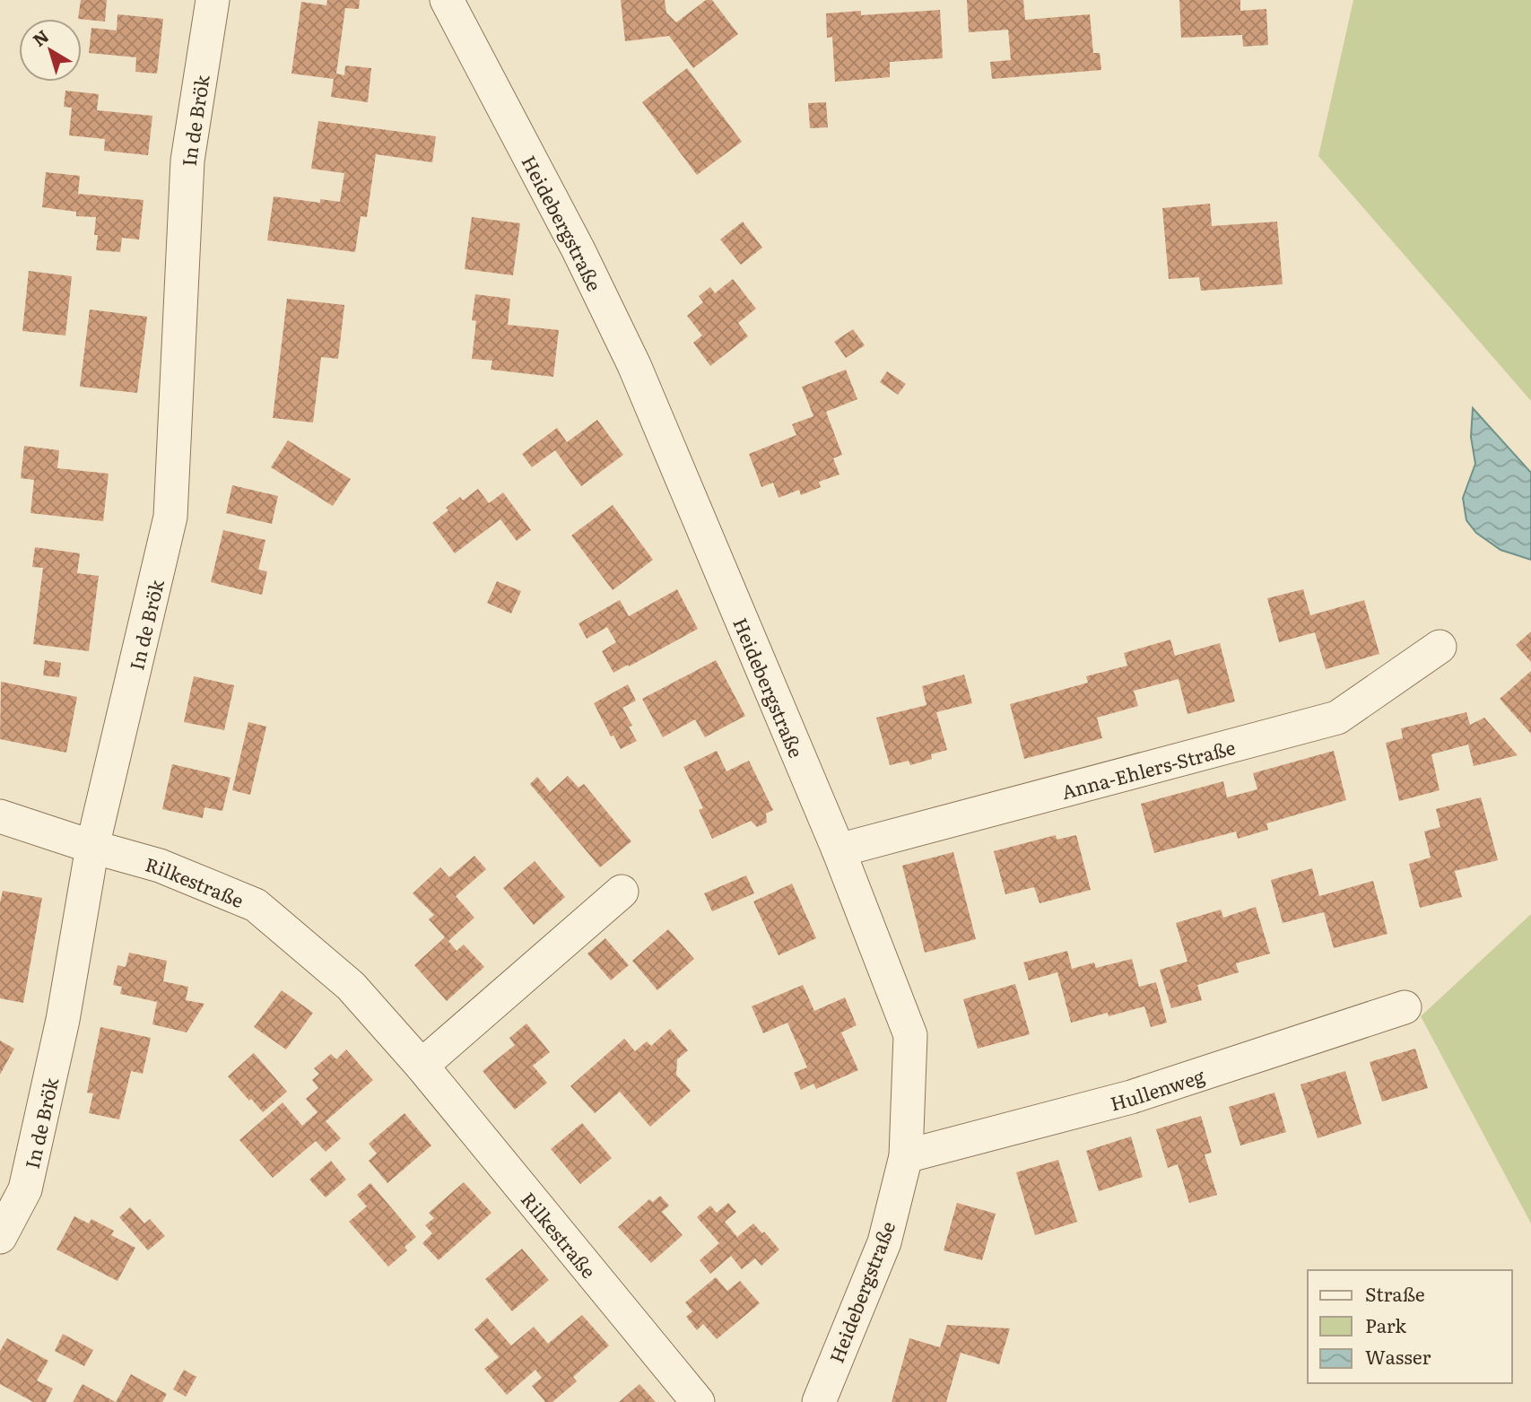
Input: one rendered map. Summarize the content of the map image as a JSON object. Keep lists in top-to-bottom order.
{
  "streets": {
    "street": [
      "In de Brök",
      "Heidebergstraße",
      "Anna-Ehlers-Straße",
      "Rilkestraße",
      "Hullenweg"
    ]
  },
  "crossings": [
    ["In de Brök", "Rilkestraße"],
    ["Heidebergstraße", "Anna-Ehlers-Straße"],
    ["Heidebergstraße", "Hullenweg"]
  ],
  "legend": ["Straße", "Park", "Wasser"],
  "north": "top left"
}
